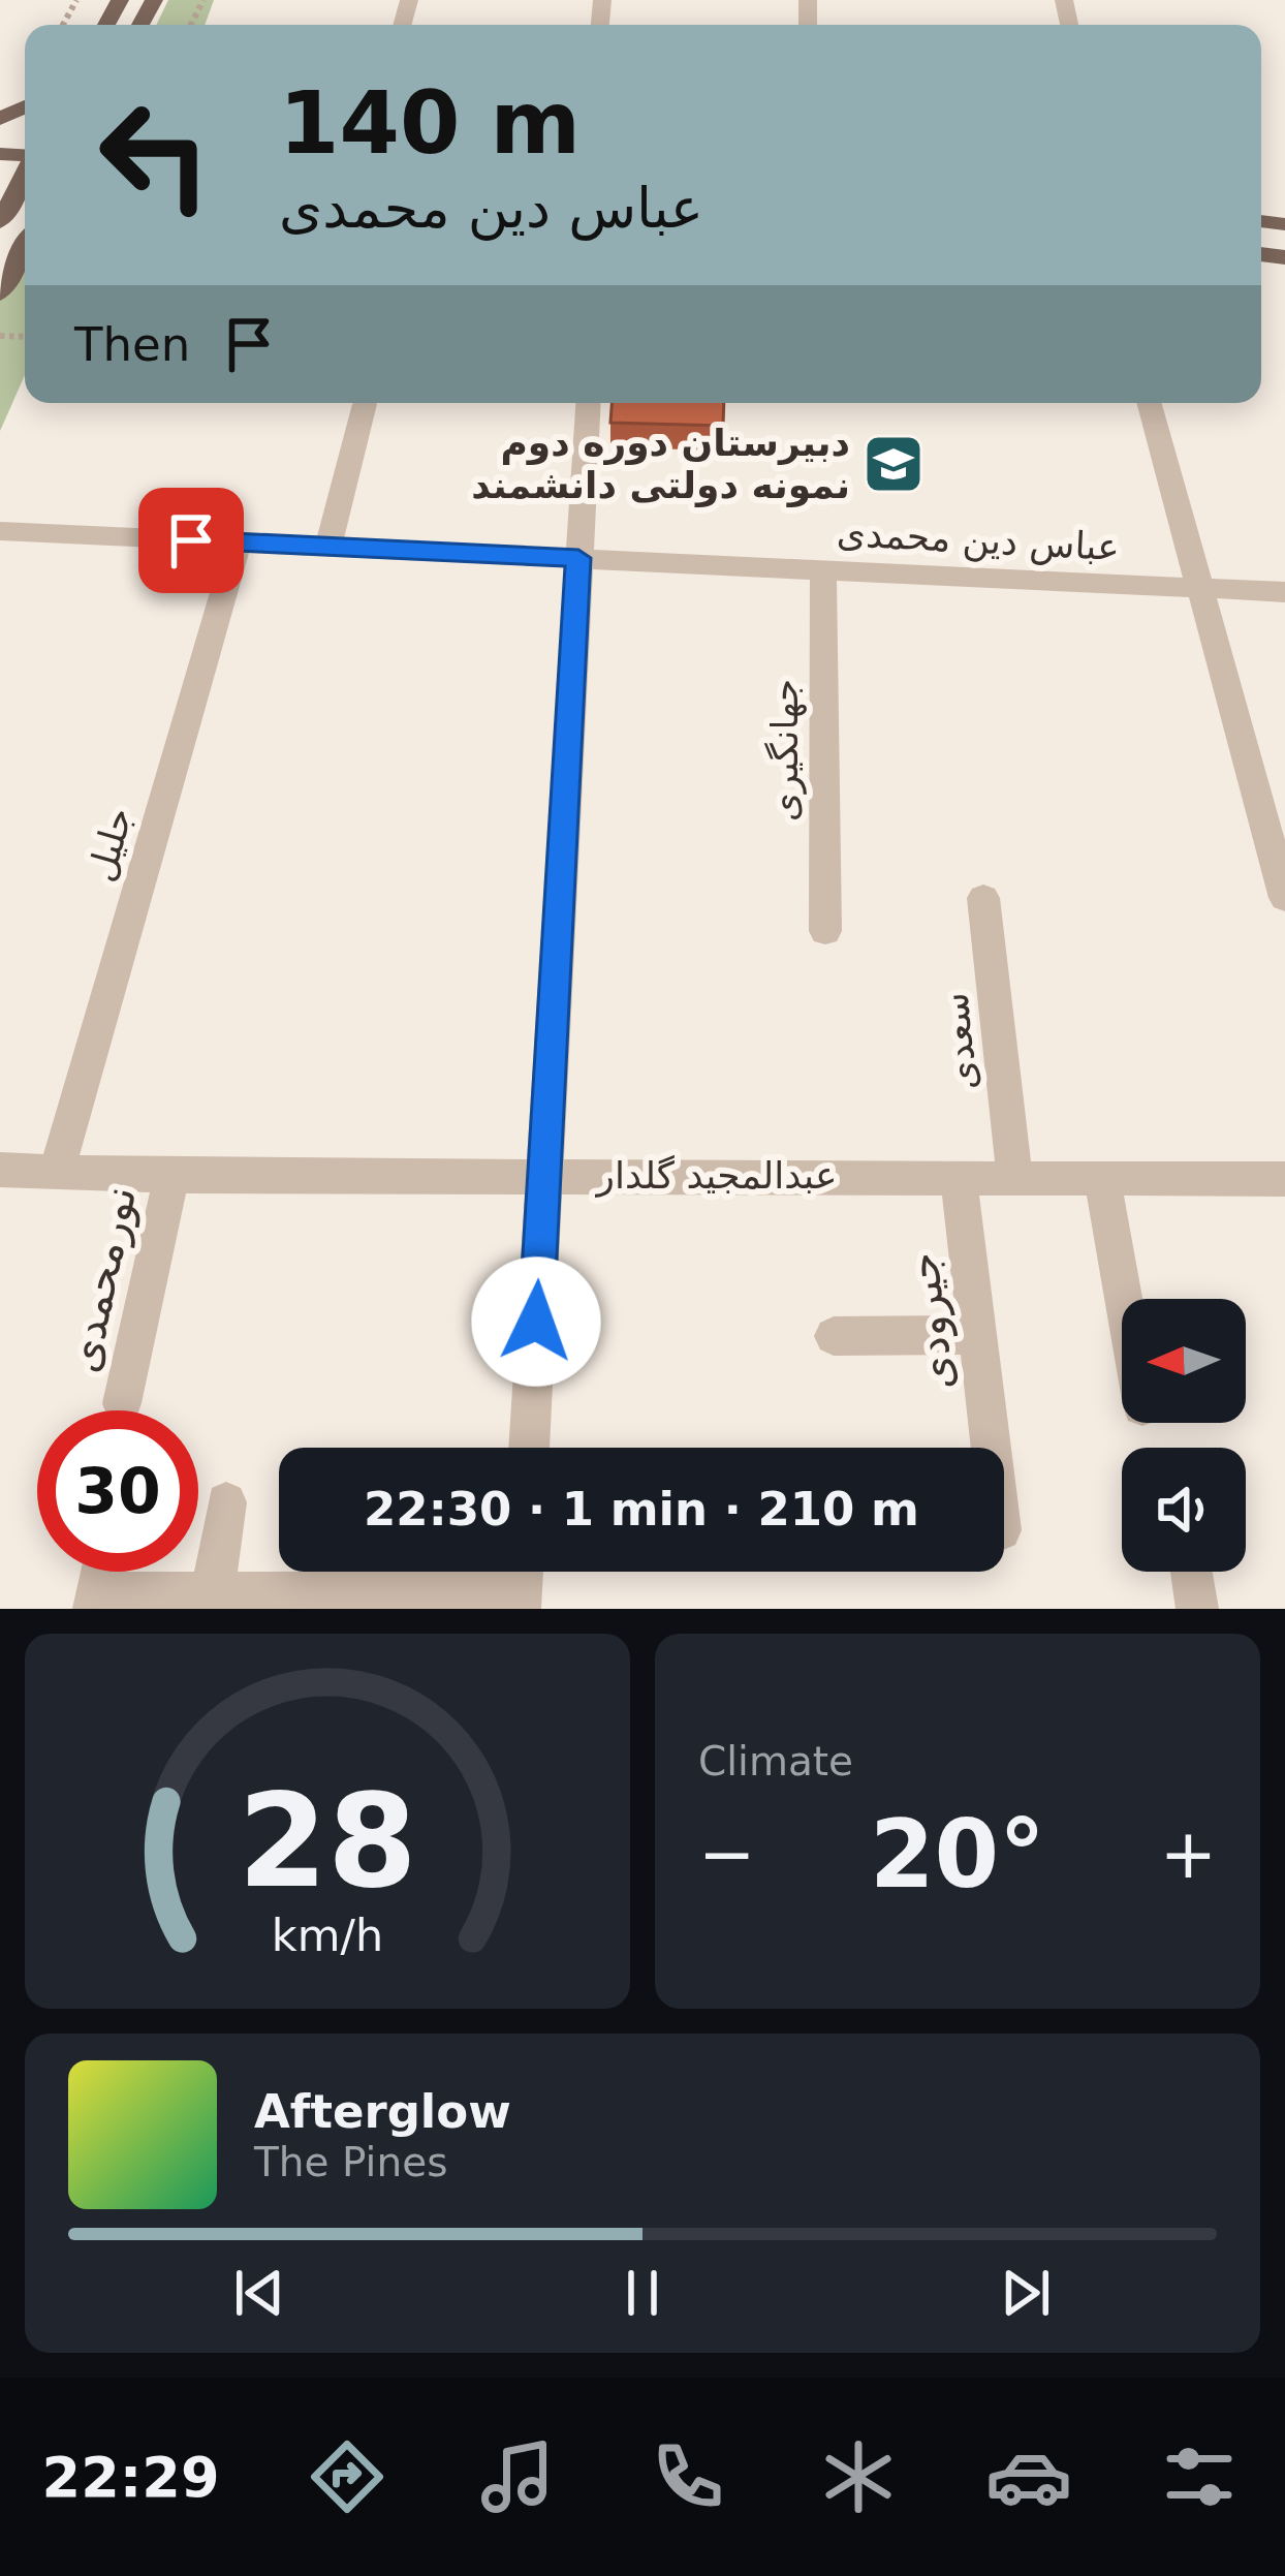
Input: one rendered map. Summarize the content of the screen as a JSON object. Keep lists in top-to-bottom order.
{
  "streets": {
    "street": [
      "عباس دین محمدی",
      "جهانگیری",
      "جلیل",
      "سعدی",
      "عبدالمجید گلدار",
      "نورمحمدی",
      "جیرودی"
    ]
  },
  "crossings": [
    ["عباس دین محمدی", "جهانگیری"],
    ["عباس دین محمدی", "جلیل"],
    ["جلیل", "عبدالمجید گلدار"],
    ["سعدی", "عبدالمجید گلدار"],
    ["عبدالمجید گلدار", "نورمحمدی"],
    ["عبدالمجید گلدار", "جیرودی"]
  ],
  "places": {
    "school or university": ["دبیرستان دوره دوم نمونه دولتی دانشمند"]
  },
  "north": "left",
  "page": {
    "turn": ["140 m", "عباس دین محمدی"],
    "then": "Then",
    "limit": "30",
    "trip": "22:30 · 1 min · 210 m",
    "tile": "Climate",
    "heat": ["−", "20°", "+"],
    "song": ["Afterglow", "The Pines"],
    "tabs": "22:29",
    "gauge": ["28", "km/h"]
  }
}
